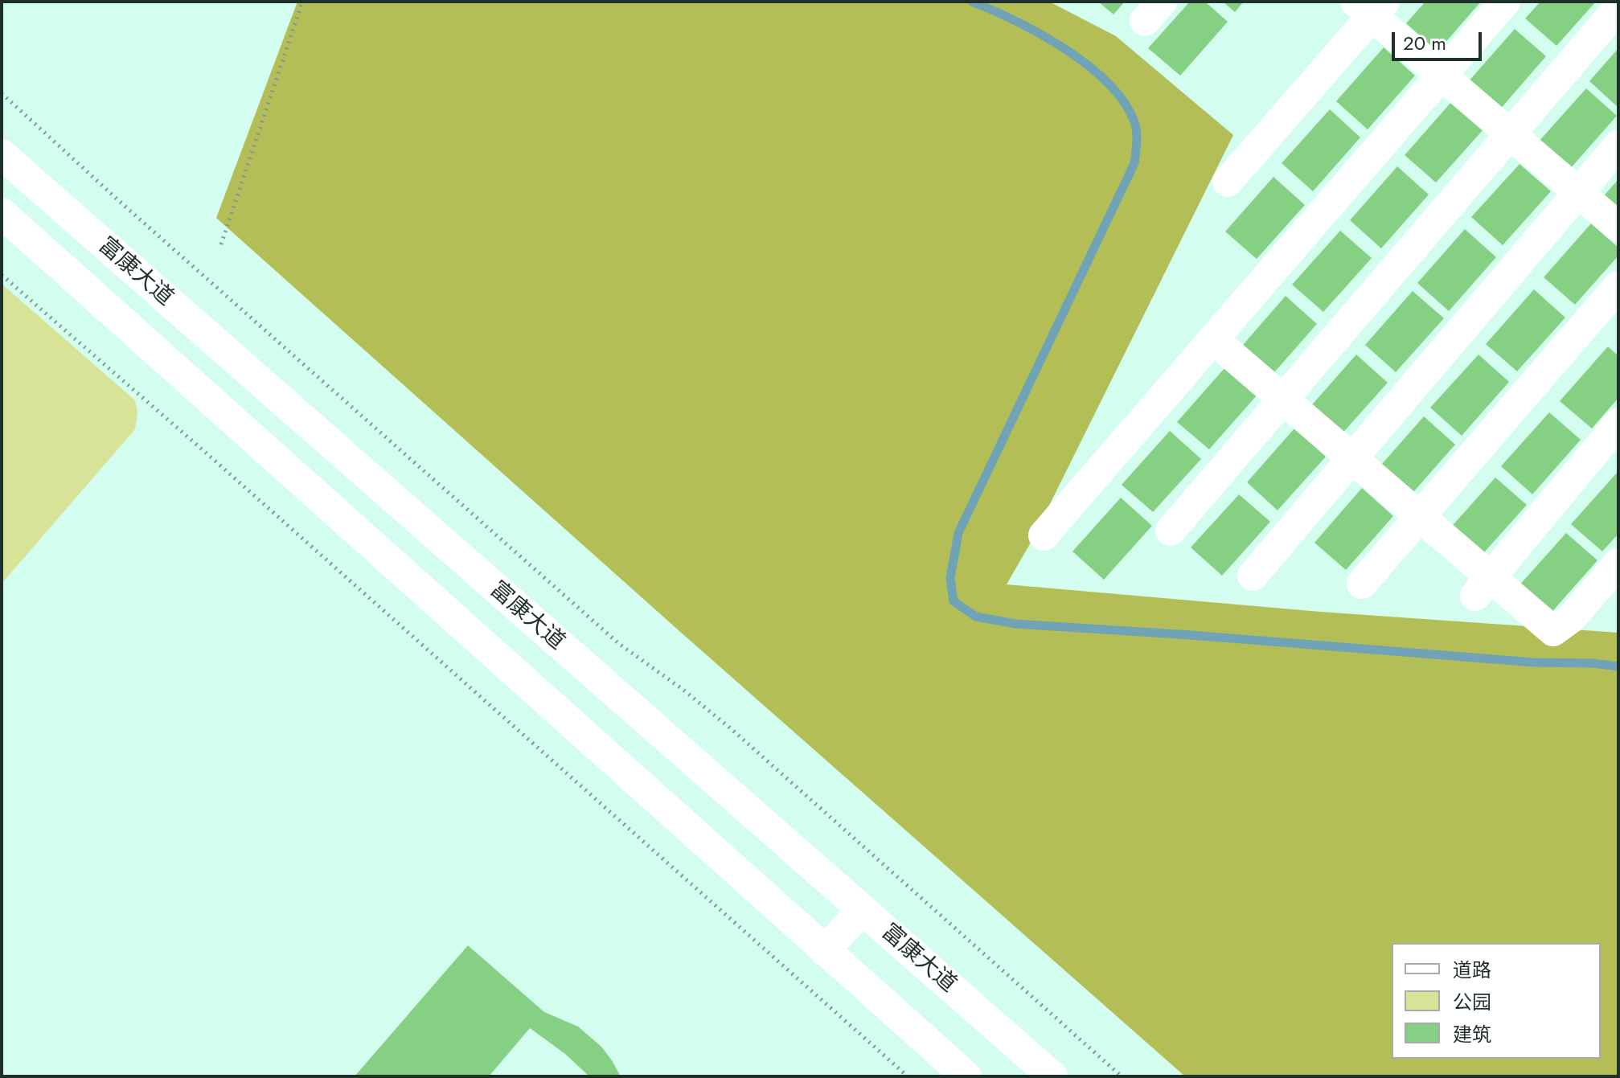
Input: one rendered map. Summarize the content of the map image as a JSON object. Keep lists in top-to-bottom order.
{
  "streets": {
    "street": ["富康大道"]
  },
  "legend": ["道路", "公园", "建筑"],
  "scale_bar": "20 m"
}
